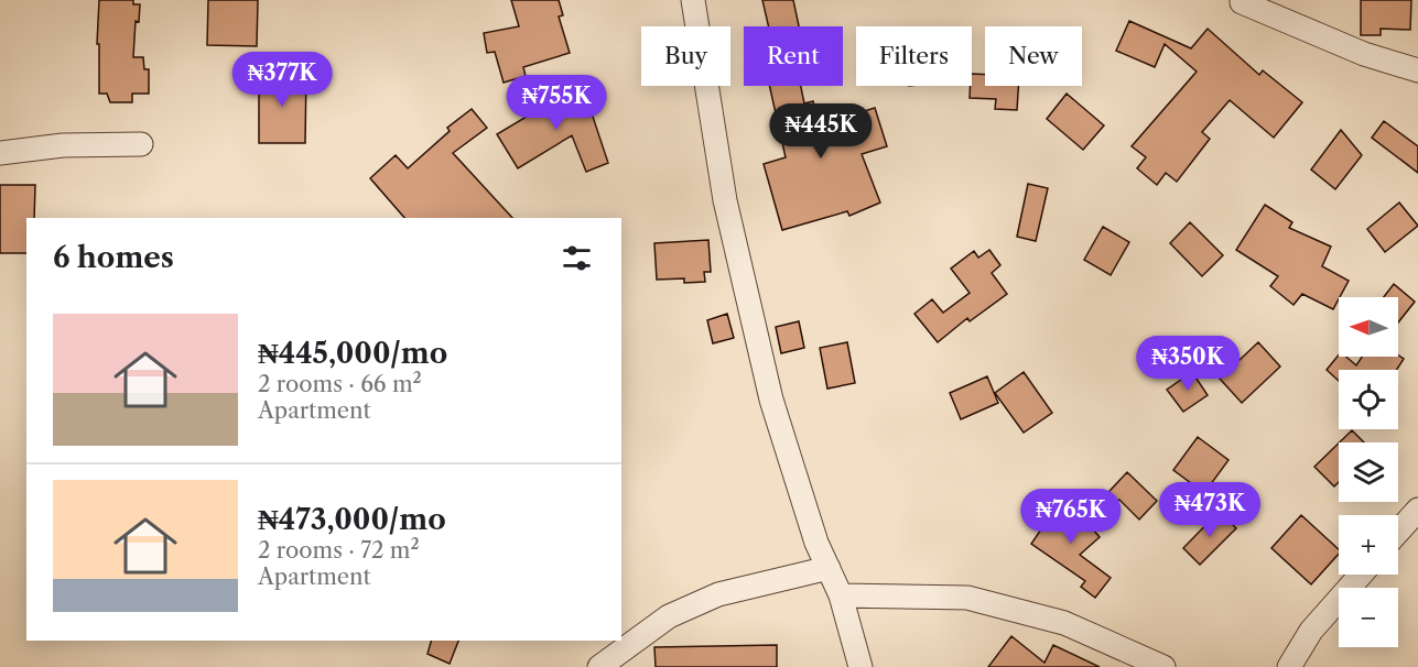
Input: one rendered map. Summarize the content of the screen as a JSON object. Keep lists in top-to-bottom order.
{
  "north": "left",
  "page": {
    "chip": [
      "Buy",
      "Rent",
      "Filters",
      "New"
    ],
    "price": [
      "₦377K",
      "₦755K",
      "₦445K",
      "₦350K",
      "₦473K",
      "₦765K"
    ],
    "heading": "6 homes",
    "map_buttons": ["+", "−"],
    "list": [
      {
        "name": "₦445,000/mo",
        "note": "2 rooms · 66 m² · Apartment"
      },
      {
        "name": "₦473,000/mo",
        "note": "2 rooms · 72 m² · Apartment"
      }
    ]
  }
}
